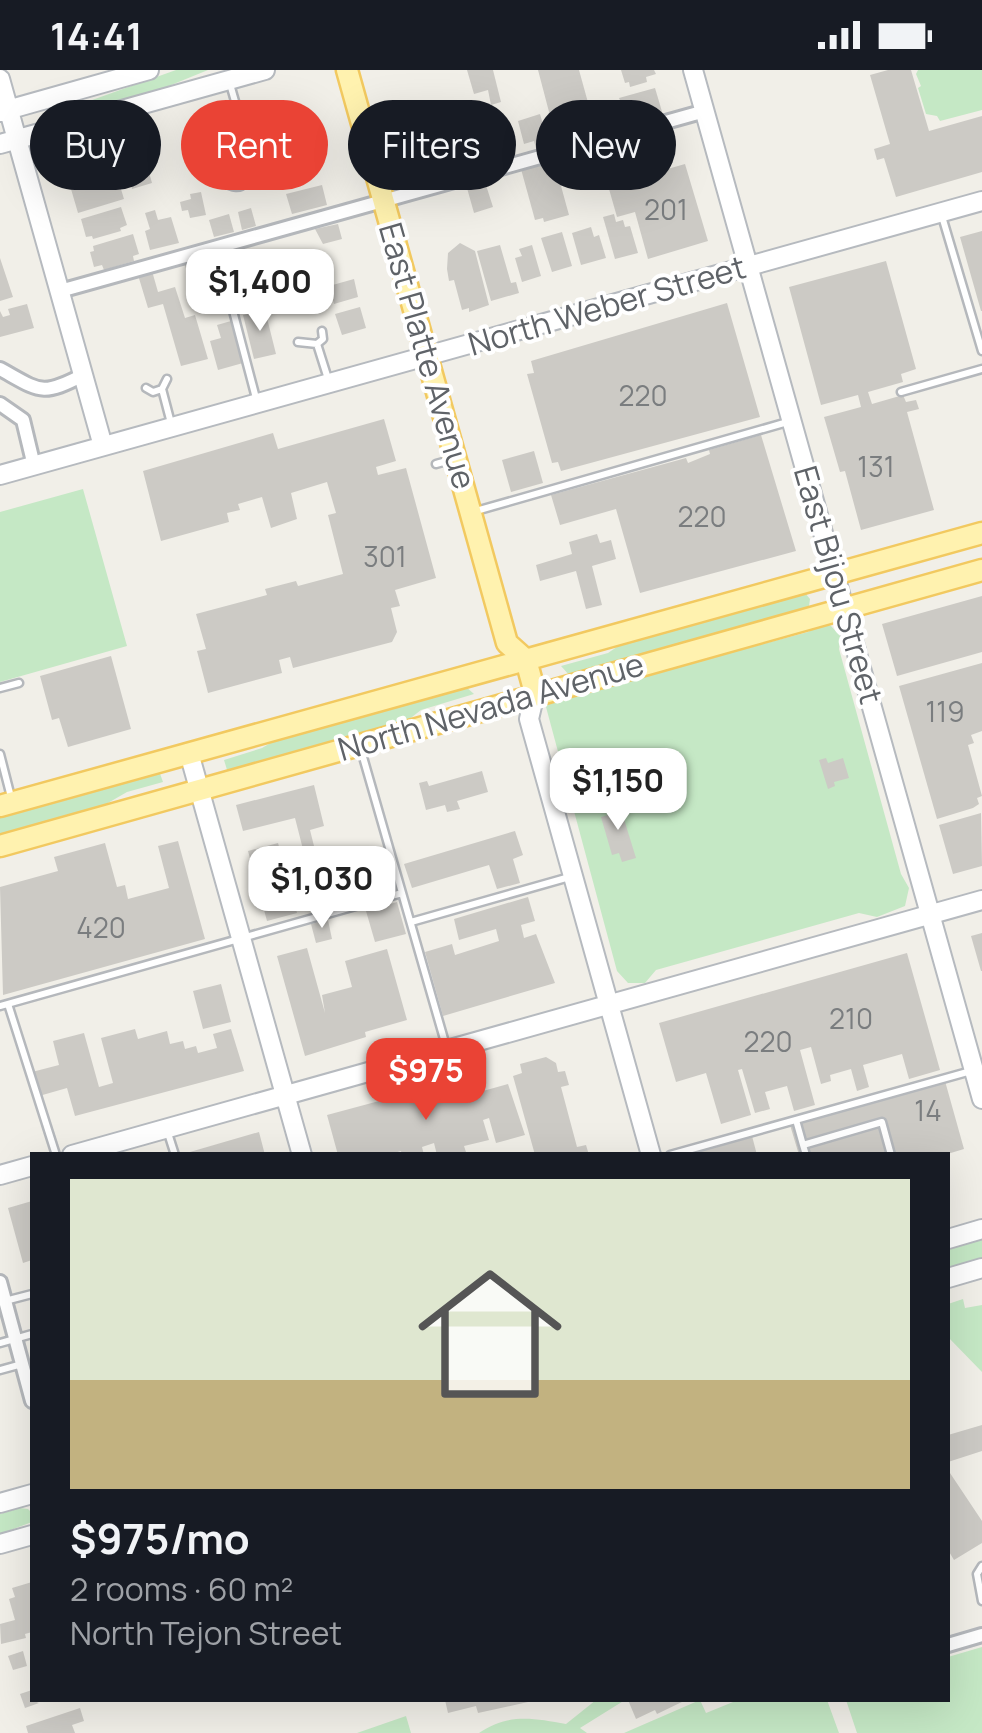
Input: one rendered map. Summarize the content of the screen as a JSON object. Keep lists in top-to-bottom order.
{
  "streets": {
    "main road": ["East Platte Avenue", "North Nevada Avenue"],
    "street": ["North Weber Street", "East Bijou Street"]
  },
  "crossings": [
    ["North Weber Street", "East Platte Avenue"],
    ["North Weber Street", "East Bijou Street"],
    ["East Bijou Street", "North Nevada Avenue"]
  ],
  "house_numbers": [
    "201",
    "220",
    "131",
    "220",
    "301",
    "119",
    "420",
    "210",
    "220",
    "14"
  ],
  "page": {
    "status": "14:41",
    "chip": [
      "Buy",
      "Rent",
      "Filters",
      "New"
    ],
    "price": [
      "$1,400",
      "$1,150",
      "$1,030",
      "$975"
    ],
    "list": [
      {
        "name": "$975/mo",
        "note": "2 rooms · 60 m² · North Tejon Street"
      }
    ]
  }
}
